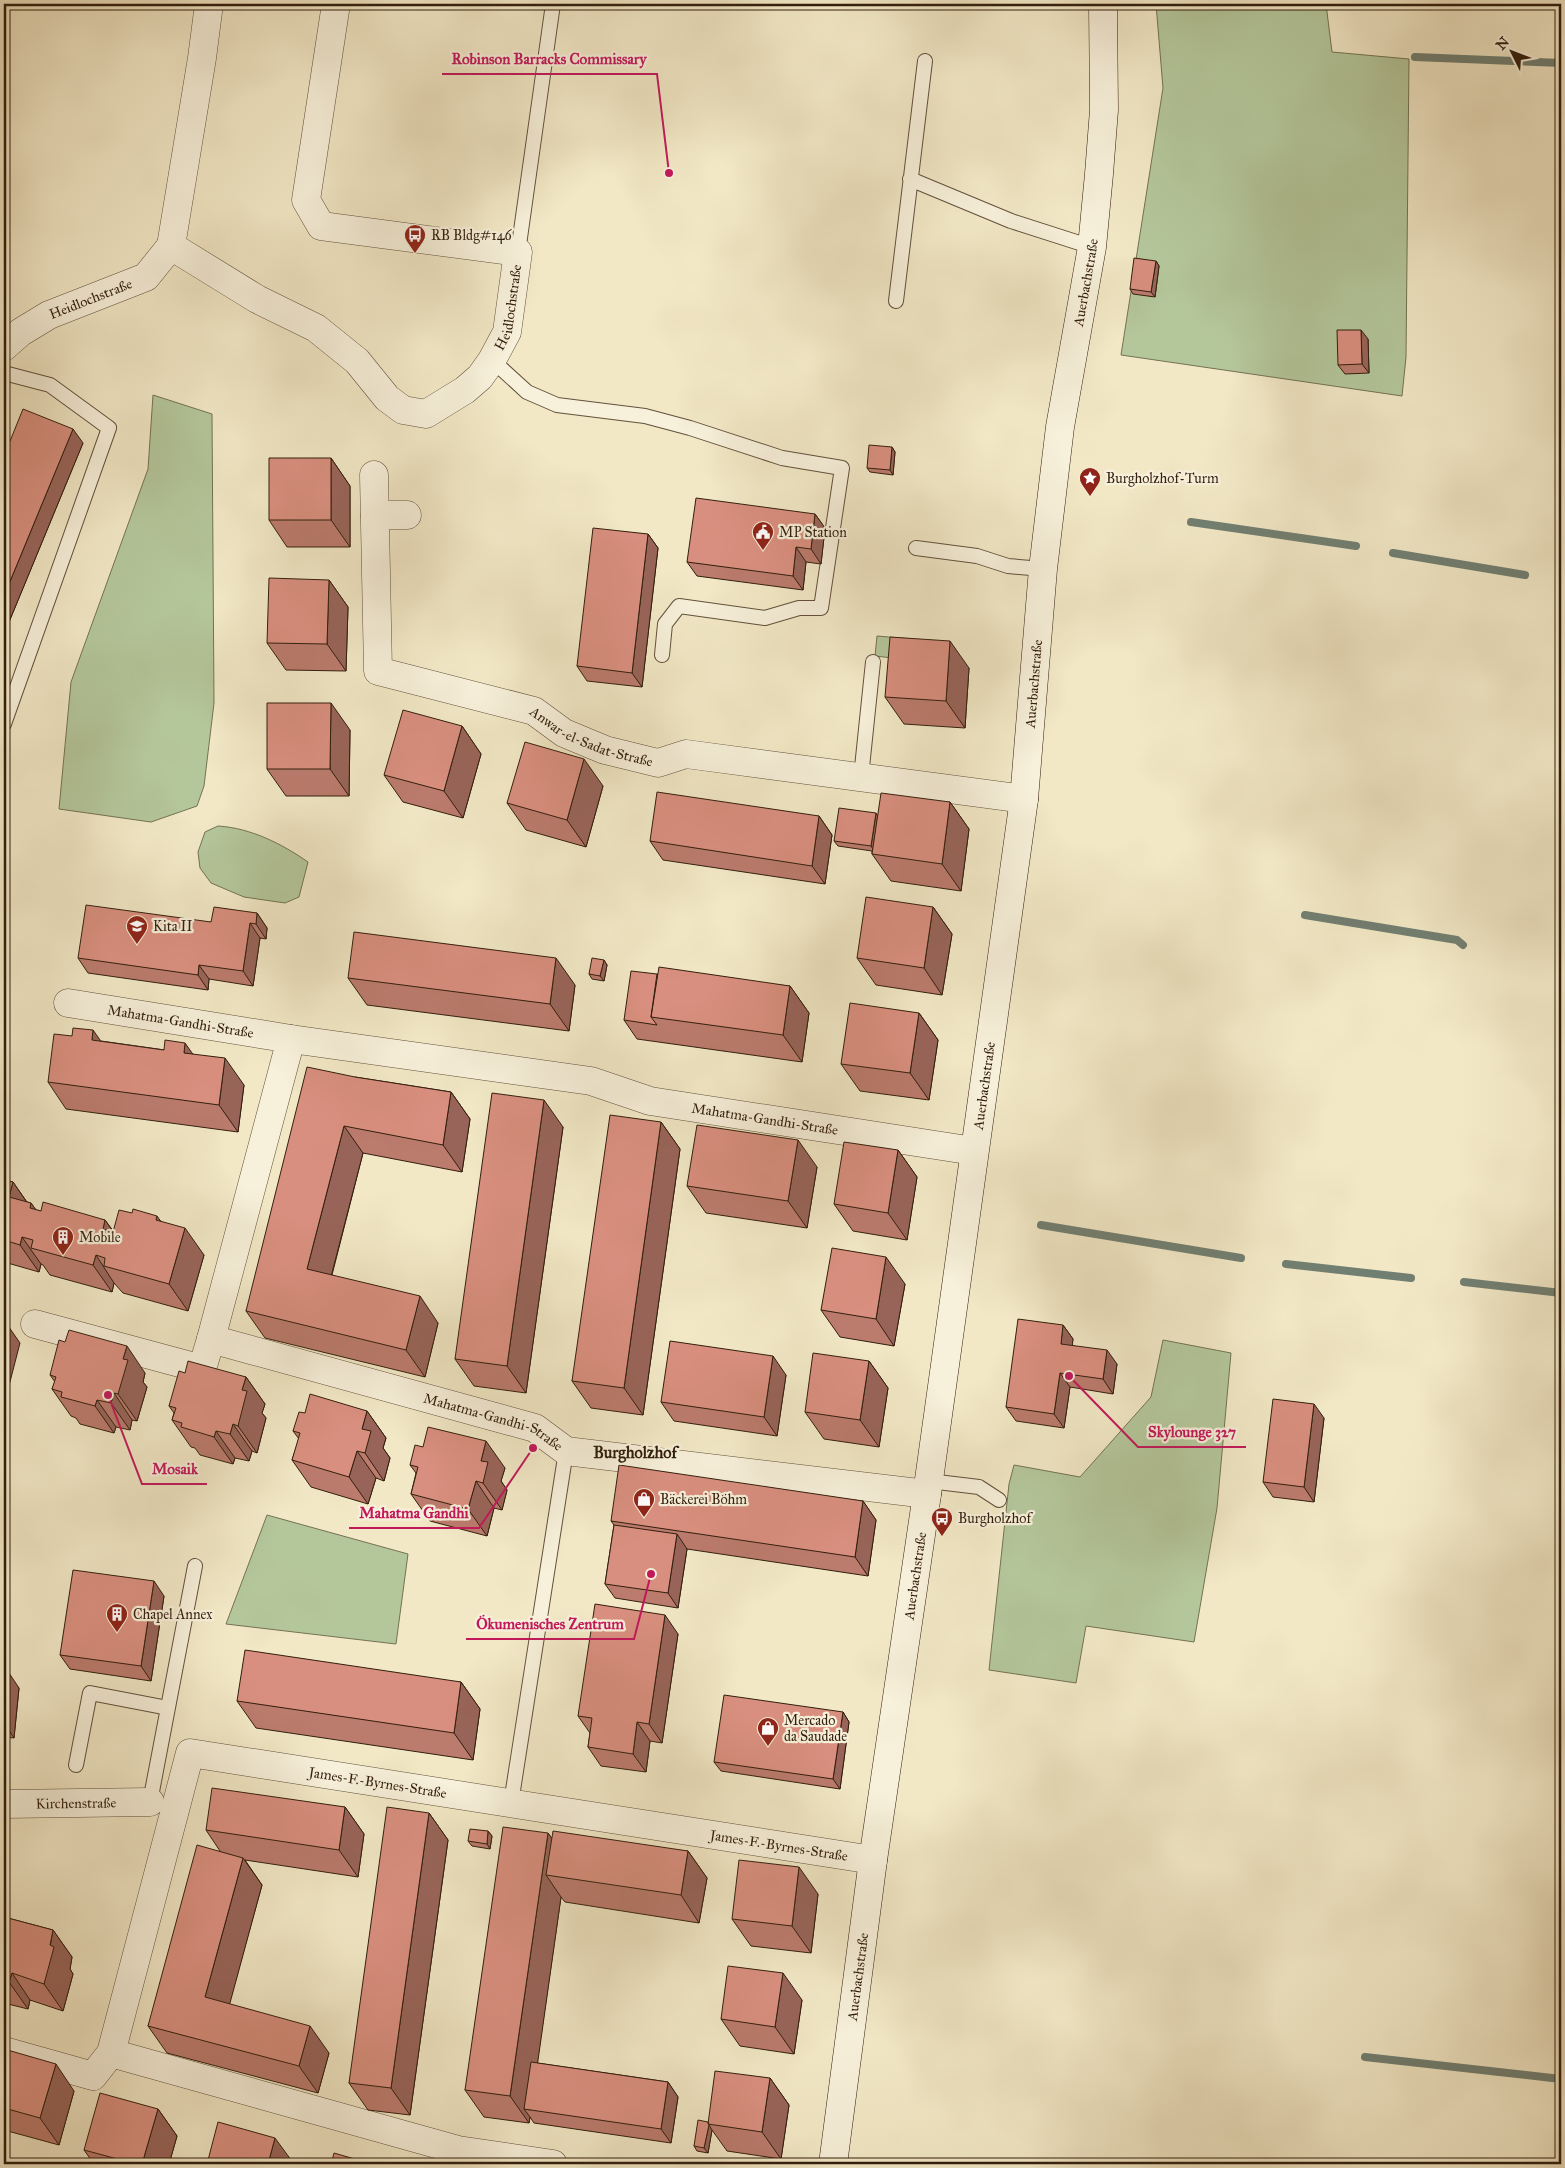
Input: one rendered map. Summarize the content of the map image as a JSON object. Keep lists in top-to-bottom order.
{
  "streets": {
    "street": [
      "Auerbachstraße",
      "Heidlochstraße",
      "Anwar-el-Sadat-Straße",
      "Mahatma-Gandhi-Straße",
      "James-F.-Byrnes-Straße",
      "Kirchenstraße"
    ]
  },
  "crossings": [
    ["Auerbachstraße", "Anwar-el-Sadat-Straße"],
    ["Auerbachstraße", "Mahatma-Gandhi-Straße"],
    ["Auerbachstraße", "James-F.-Byrnes-Straße"]
  ],
  "districts": ["Burgholzhof"],
  "places": {
    "other": [
      "Robinson Barracks Commissary",
      "Skylounge 327",
      "Mosaik",
      "Mahatma Gandhi",
      "Ökumenisches Zentrum"
    ],
    "bus stop": ["RB Bldg#146", "Burgholzhof"],
    "place": ["Burgholzhof-Turm"],
    "public building": ["MP Station"],
    "school or university": ["Kita II"],
    "building": ["Mobile", "Chapel Annex"],
    "shop": ["Bäckerei Böhm", "Mercado da Saudade"]
  },
  "north": "top left"
}
